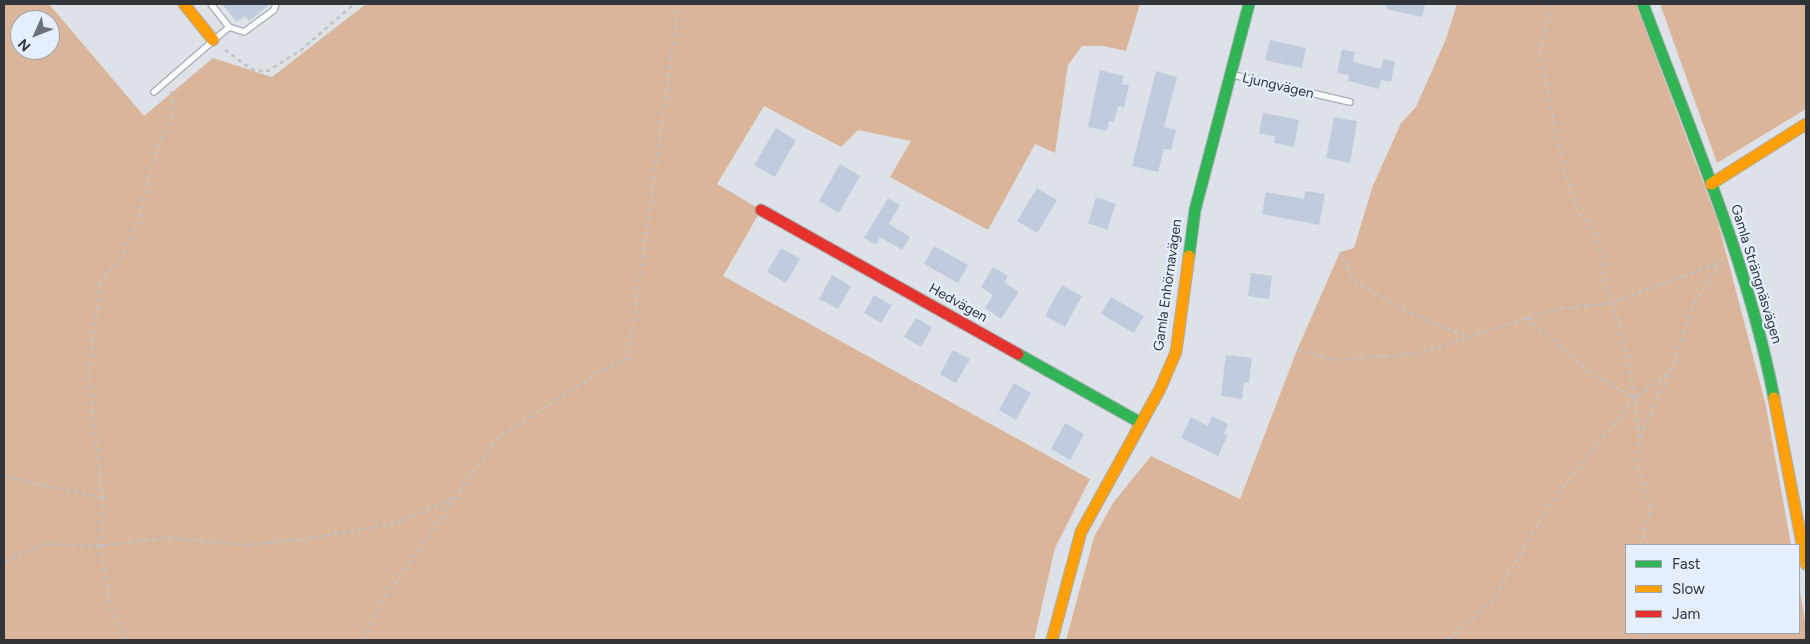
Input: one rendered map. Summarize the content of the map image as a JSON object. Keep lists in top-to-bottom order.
{
  "streets": {
    "street": ["Gamla Strängnäsvägen", "Gamla Enhörnavägen", "Hedvägen"],
    "lane": ["Ljungvägen"]
  },
  "crossings": [
    ["Ljungvägen", "Gamla Enhörnavägen"],
    ["Gamla Enhörnavägen", "Hedvägen"]
  ],
  "legend": ["Fast", "Slow", "Jam"],
  "north": "bottom left"
}
